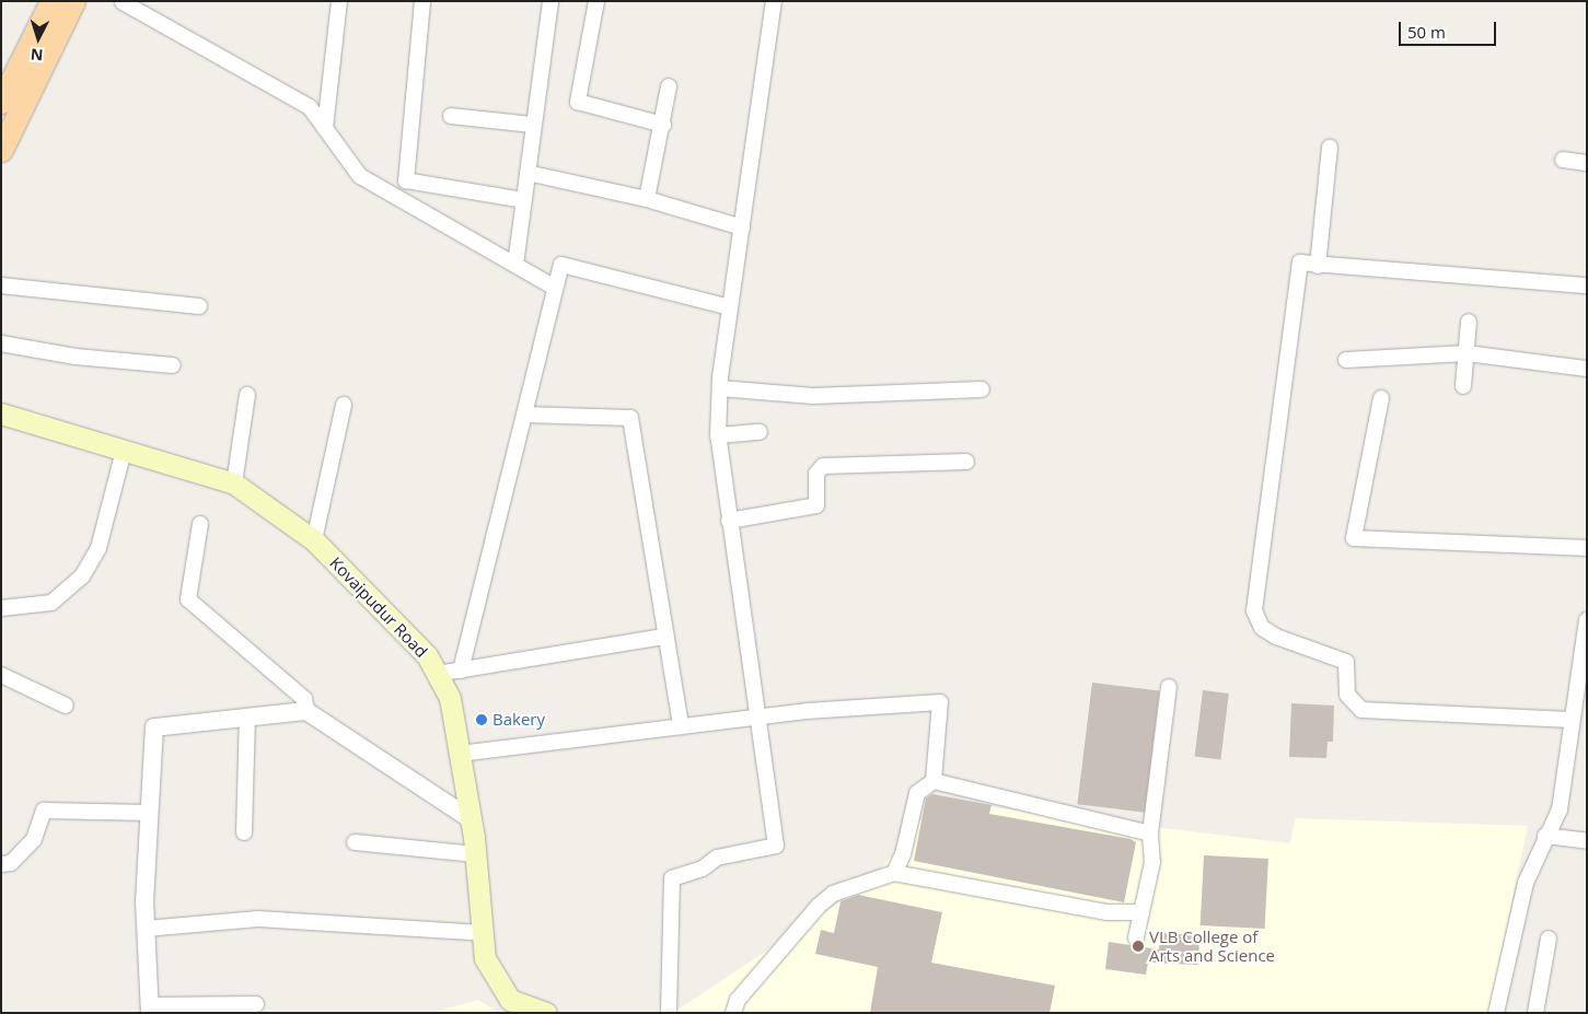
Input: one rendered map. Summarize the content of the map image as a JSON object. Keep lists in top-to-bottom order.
{
  "streets": {
    "main road": ["Kovaipudur Road"]
  },
  "places": ["Bakery", "VLB College of Arts and Science"],
  "scale_bar": "50 m",
  "north": "bottom"
}
